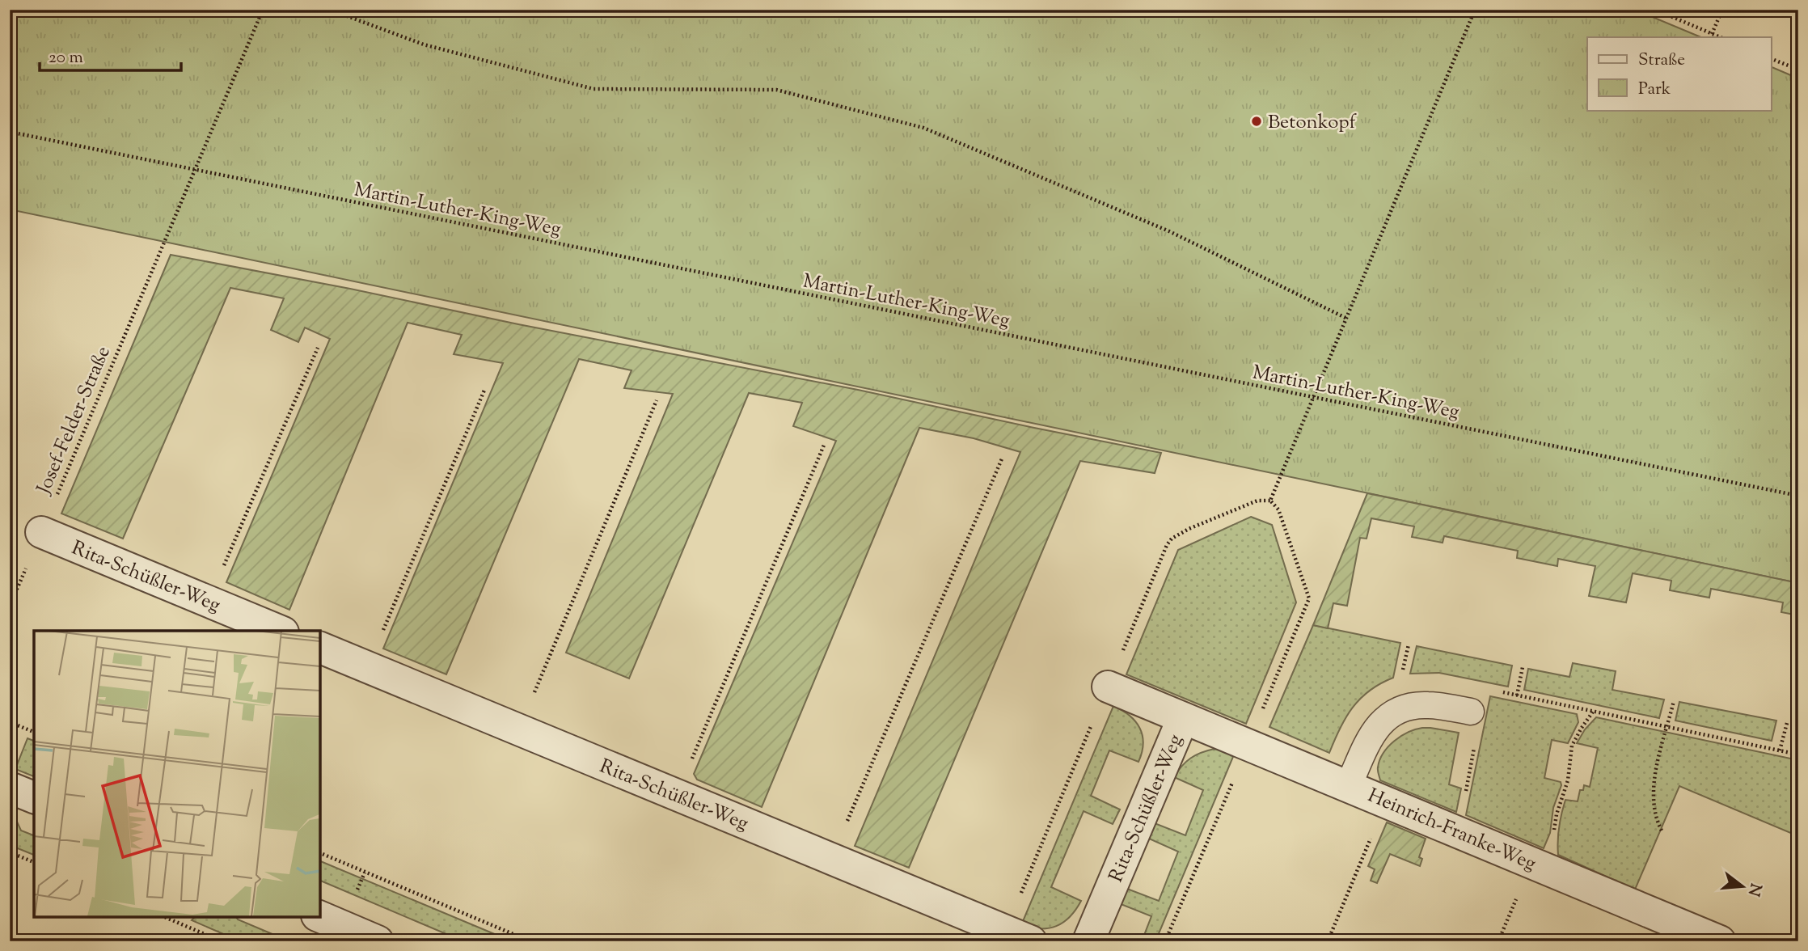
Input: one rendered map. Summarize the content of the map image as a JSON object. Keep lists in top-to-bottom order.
{
  "streets": {
    "street": ["Rita-Schüßler-Weg", "Heinrich-Franke-Weg"],
    "path": ["Martin-Luther-King-Weg", "Josef-Felder-Straße"]
  },
  "crossings": [
    ["Martin-Luther-King-Weg", "Josef-Felder-Straße"],
    ["Josef-Felder-Straße", "Rita-Schüßler-Weg"],
    ["Rita-Schüßler-Weg", "Heinrich-Franke-Weg"]
  ],
  "places": ["Betonkopf"],
  "legend": ["Straße", "Park"],
  "scale_bar": "20 m",
  "north": "right"
}
